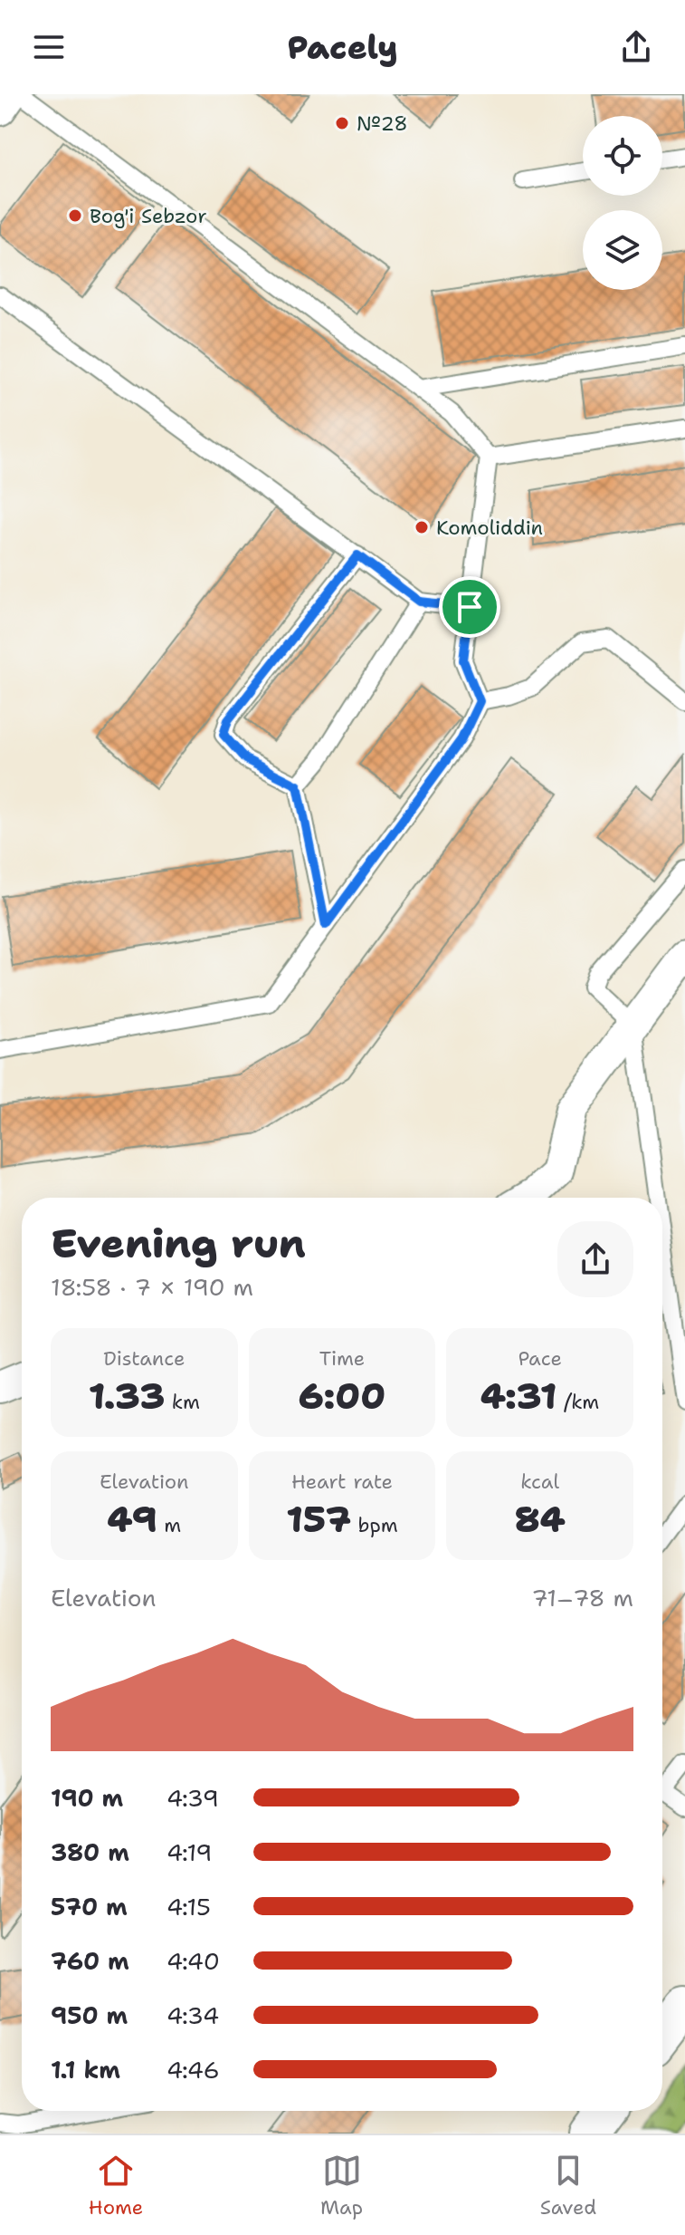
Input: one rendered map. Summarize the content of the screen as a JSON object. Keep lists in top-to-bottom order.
{
  "places": ["№28", "Bog'i Sebzor", "Komoliddin"],
  "page": {
    "header": "Pacely",
    "heading": ["Evening run", "18:58 · 7 × 190 m"],
    "stats": [
      ["Distance", "1.33 km"],
      ["Time", "6:00"],
      ["Pace", "4:31 /km"],
      ["Elevation", "49 m"],
      ["Heart rate", "157 bpm"],
      ["kcal", "84"]
    ],
    "chart": ["Elevation", "71–78 m"],
    "list": [
      {
        "name": "190 m",
        "note": "4:39"
      },
      {
        "name": "380 m",
        "note": "4:19"
      },
      {
        "name": "570 m",
        "note": "4:15"
      },
      {
        "name": "760 m",
        "note": "4:40"
      },
      {
        "name": "950 m",
        "note": "4:34"
      },
      {
        "name": "1.1 km",
        "note": "4:46"
      }
    ],
    "tabs": ["Home", "Map", "Saved"]
  }
}
